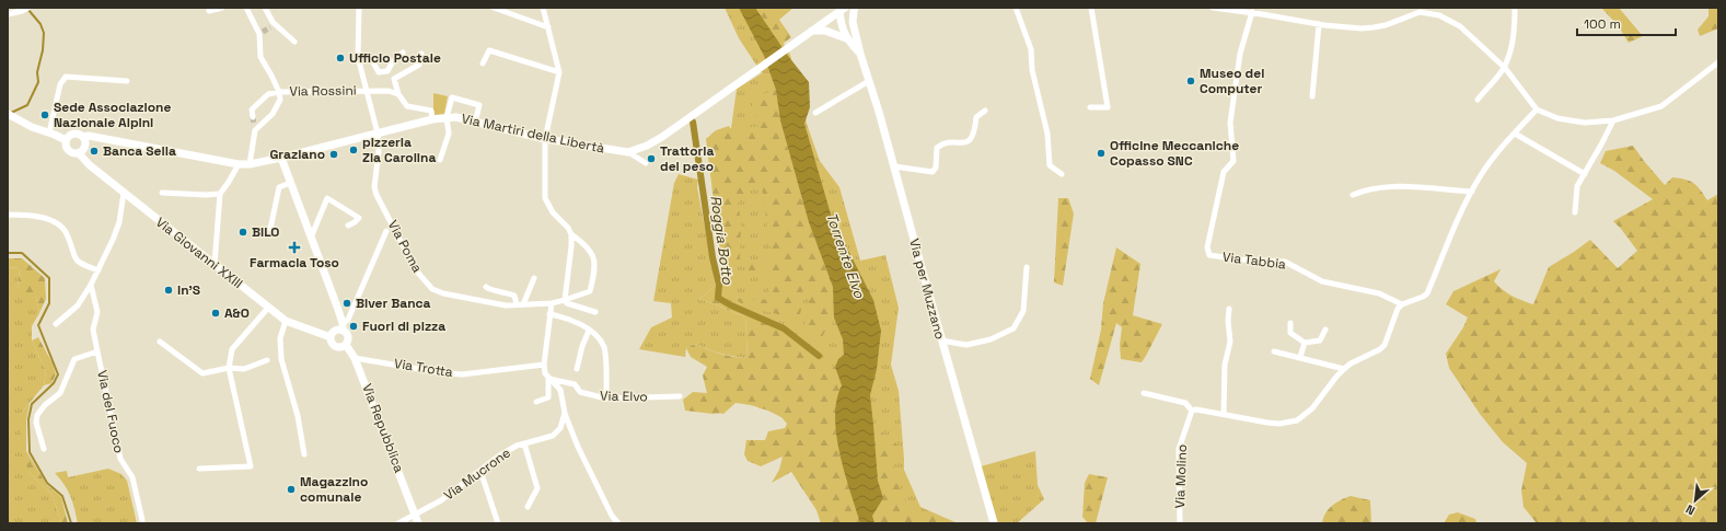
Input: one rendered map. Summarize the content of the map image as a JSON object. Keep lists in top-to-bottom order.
{
  "streets": {
    "main road": [
      "Via Martiri della Libertà",
      "Via Giovanni XXIII",
      "Via per Muzzano",
      "Via Repubblica"
    ],
    "street": [
      "Via Rossini",
      "Via Poma",
      "Via Tabbia",
      "Via Trotta",
      "Via Elvo",
      "Via del Fuoco",
      "Via Mucrone",
      "Via Molino"
    ]
  },
  "crossings": [
    ["Via Rossini", "Via Poma"],
    ["Via Martiri della Libertà", "Via Poma"],
    ["Via Martiri della Libertà", "Via Giovanni XXIII"],
    ["Via Martiri della Libertà", "Via per Muzzano"],
    ["Via Giovanni XXIII", "Via Repubblica"],
    ["Via Trotta", "Via Repubblica"],
    ["Via Repubblica", "Via Mucrone"]
  ],
  "water": ["Roggia Botto", "Torrente Elvo"],
  "places": {
    "other": [
      "Ufficio Postale",
      "Museo del Computer",
      "Sede Associazione Nazionale Alpini",
      "pizzeria Zia Carolina",
      "Banca Sella",
      "Officine Meccaniche Copasso SNC",
      "Graziano",
      "Trattoria del peso",
      "BILO",
      "In'S",
      "Biver Banca",
      "A&O",
      "Fuori di pizza",
      "Magazzino comunale"
    ],
    "health": ["Farmacia Toso"]
  },
  "scale_bar": "100 m",
  "north": "bottom left"
}
